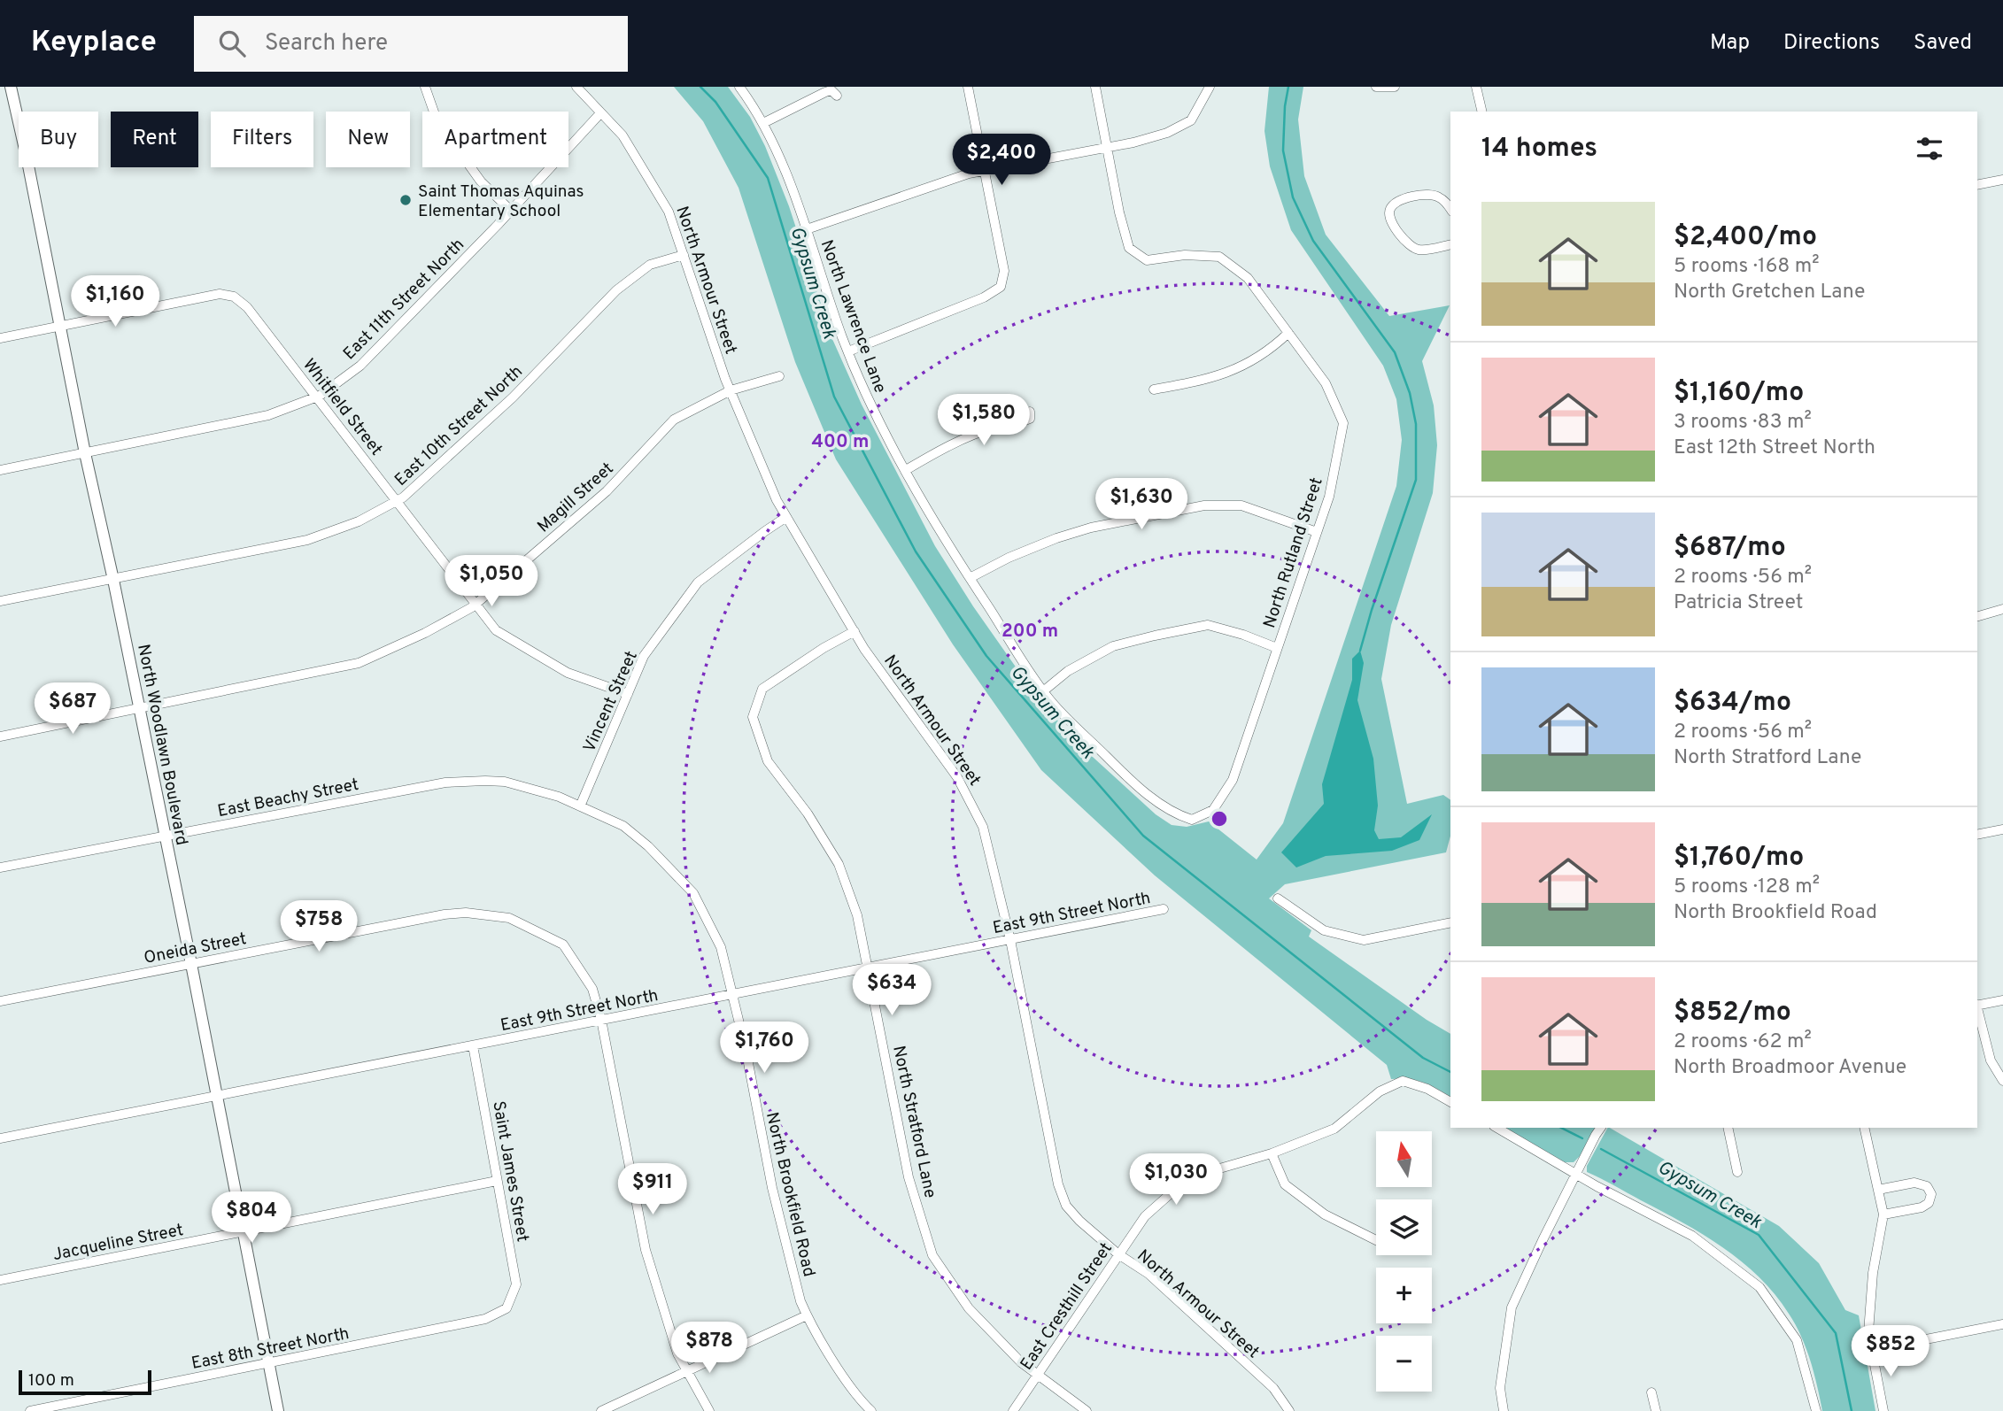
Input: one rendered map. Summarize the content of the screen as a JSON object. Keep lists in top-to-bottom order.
{
  "streets": {
    "main road": ["North Woodlawn Boulevard"],
    "street": [
      "North Armour Street",
      "East 11th Street North",
      "North Lawrence Lane",
      "Whitfield Street",
      "East 10th Street North",
      "Magill Street",
      "North Rutland Street",
      "Vincent Street",
      "East Beachy Street",
      "East 9th Street North",
      "Oneida Street",
      "North Stratford Lane",
      "Saint James Street",
      "North Brookfield Road",
      "Jacqueline Street",
      "East Cresthill Street",
      "East 8th Street North"
    ]
  },
  "crossings": [
    ["North Armour Street", "East 11th Street North"],
    ["North Armour Street", "East 10th Street North"],
    ["North Armour Street", "Magill Street"],
    ["North Armour Street", "Vincent Street"],
    ["North Armour Street", "East 9th Street North"],
    ["North Armour Street", "North Stratford Lane"],
    ["North Armour Street", "East Cresthill Street"],
    ["East 11th Street North", "Whitfield Street"],
    ["East 11th Street North", "North Woodlawn Boulevard"],
    ["North Lawrence Lane", "North Rutland Street"],
    ["Whitfield Street", "East 10th Street North"],
    ["Whitfield Street", "Magill Street"],
    ["Whitfield Street", "Vincent Street"],
    ["Whitfield Street", "North Woodlawn Boulevard"],
    ["East 10th Street North", "North Woodlawn Boulevard"],
    ["Magill Street", "North Woodlawn Boulevard"],
    ["Vincent Street", "East Beachy Street"],
    ["Vincent Street", "North Brookfield Road"],
    ["North Woodlawn Boulevard", "East Beachy Street"],
    ["North Woodlawn Boulevard", "East 9th Street North"],
    ["North Woodlawn Boulevard", "Oneida Street"],
    ["North Woodlawn Boulevard", "Jacqueline Street"],
    ["North Woodlawn Boulevard", "East 8th Street North"],
    ["East Beachy Street", "North Brookfield Road"],
    ["East 9th Street North", "Oneida Street"],
    ["East 9th Street North", "North Stratford Lane"],
    ["East 9th Street North", "Saint James Street"],
    ["East 9th Street North", "North Brookfield Road"],
    ["North Stratford Lane", "East Cresthill Street"],
    ["Saint James Street", "Jacqueline Street"],
    ["Saint James Street", "East 8th Street North"]
  ],
  "water": ["Gypsum Creek"],
  "places": ["Saint Thomas Aquinas Elementary School"],
  "scale_bar": "100 m",
  "north": "top",
  "page": {
    "header": "Keyplace",
    "search": "Search here",
    "nav": ["Map", "Directions", "Saved"],
    "chip": [
      "Buy",
      "Rent",
      "Filters",
      "New",
      "Apartment"
    ],
    "heading": "14 homes",
    "price": [
      "$2,400",
      "$1,160",
      "$1,580",
      "$1,630",
      "$1,050",
      "$687",
      "$758",
      "$634",
      "$1,760",
      "$1,030",
      "$911",
      "$804",
      "$878",
      "$852"
    ],
    "list": [
      {
        "name": "$2,400/mo",
        "note": "5 rooms · 168 m² · North Gretchen Lane"
      },
      {
        "name": "$1,160/mo",
        "note": "3 rooms · 83 m² · East 12th Street North"
      },
      {
        "name": "$687/mo",
        "note": "2 rooms · 56 m² · Patricia Street"
      },
      {
        "name": "$634/mo",
        "note": "2 rooms · 56 m² · North Stratford Lane"
      },
      {
        "name": "$1,760/mo",
        "note": "5 rooms · 128 m² · North Brookfield Road"
      },
      {
        "name": "$852/mo",
        "note": "2 rooms · 62 m² · North Broadmoor Avenue"
      }
    ],
    "map_buttons": ["+", "−"],
    "scale": "100 m"
  },
  "rings": ["400 m", "200 m"]
}
